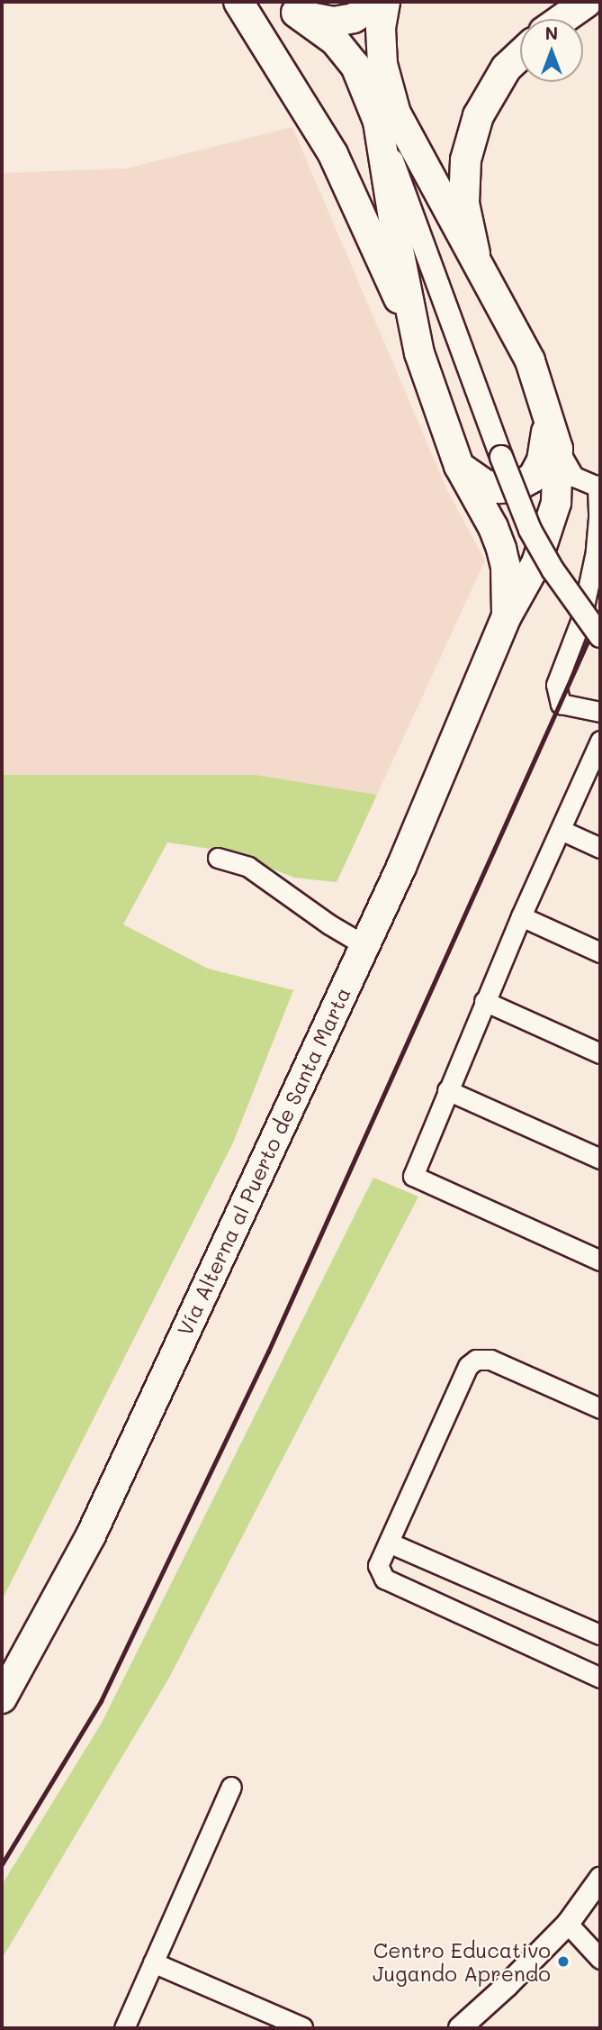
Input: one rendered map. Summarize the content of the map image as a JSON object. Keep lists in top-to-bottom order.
{
  "streets": {
    "main road": ["Vía Alterna al Puerto de Santa Marta"]
  },
  "places": ["Centro Educativo Jugando Aprendo"],
  "north": "top"
}
